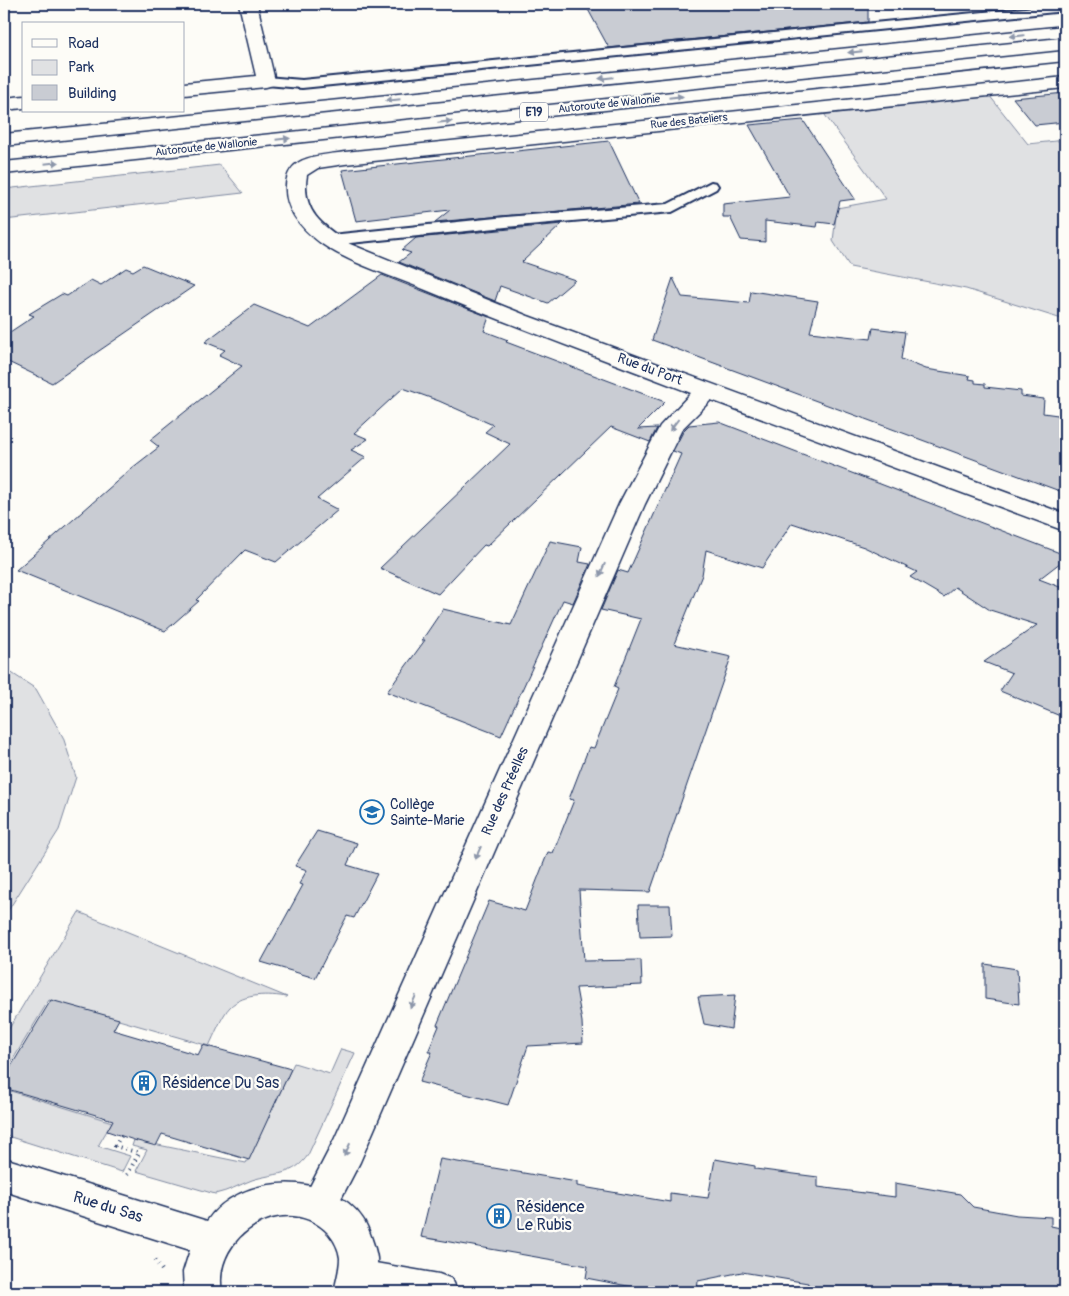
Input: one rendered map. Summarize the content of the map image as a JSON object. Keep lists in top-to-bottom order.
{
  "streets": {
    "main road": [
      "Autoroute de Wallonie",
      "E19",
      "Rue des Bateliers",
      "Rue du Port",
      "Rue des Préelles",
      "Rue du Sas"
    ]
  },
  "crossings": [
    ["Rue des Bateliers", "Rue du Port"],
    ["Rue du Port", "Rue des Préelles"]
  ],
  "one_way": ["Rue des Préelles"],
  "places": {
    "school or university": ["Collège Sainte-Marie"],
    "building": ["Résidence Du Sas", "Résidence Le Rubis"]
  },
  "legend": ["Road", "Park", "Building"]
}
